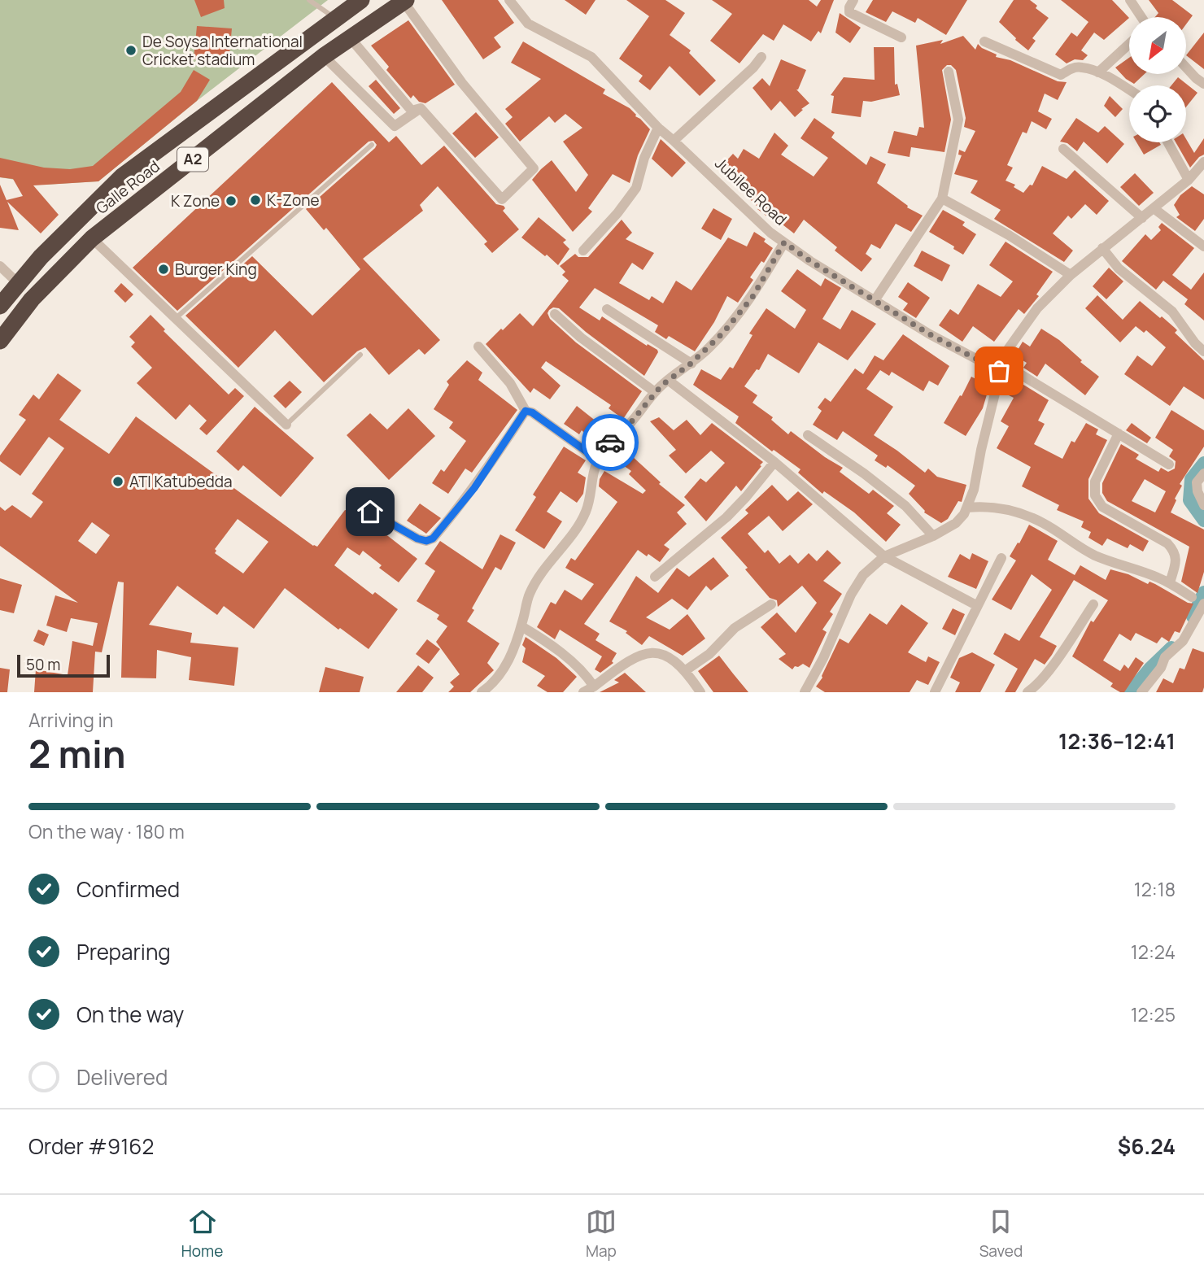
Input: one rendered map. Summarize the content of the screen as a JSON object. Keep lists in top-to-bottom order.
{
  "streets": {
    "highway": ["A2", "Galle Road"],
    "street": ["Jubilee Road"]
  },
  "places": [
    "De Soysa International Cricket stadium",
    "K-Zone",
    "K Zone",
    "Burger King",
    "ATI Katubedda"
  ],
  "scale_bar": "50 m",
  "north": "bottom left",
  "page": {
    "scale": "50 m",
    "heading": ["2 min", "Arriving in", "12:36–12:41"],
    "panel": ["Order #9162", "$6.24"],
    "bar": "On the way · 180 m",
    "list": [
      ["Confirmed", "12:18"],
      ["Preparing", "12:24"],
      ["On the way", "12:25"],
      "Delivered"
    ],
    "tabs": ["Home", "Map", "Saved"]
  }
}
